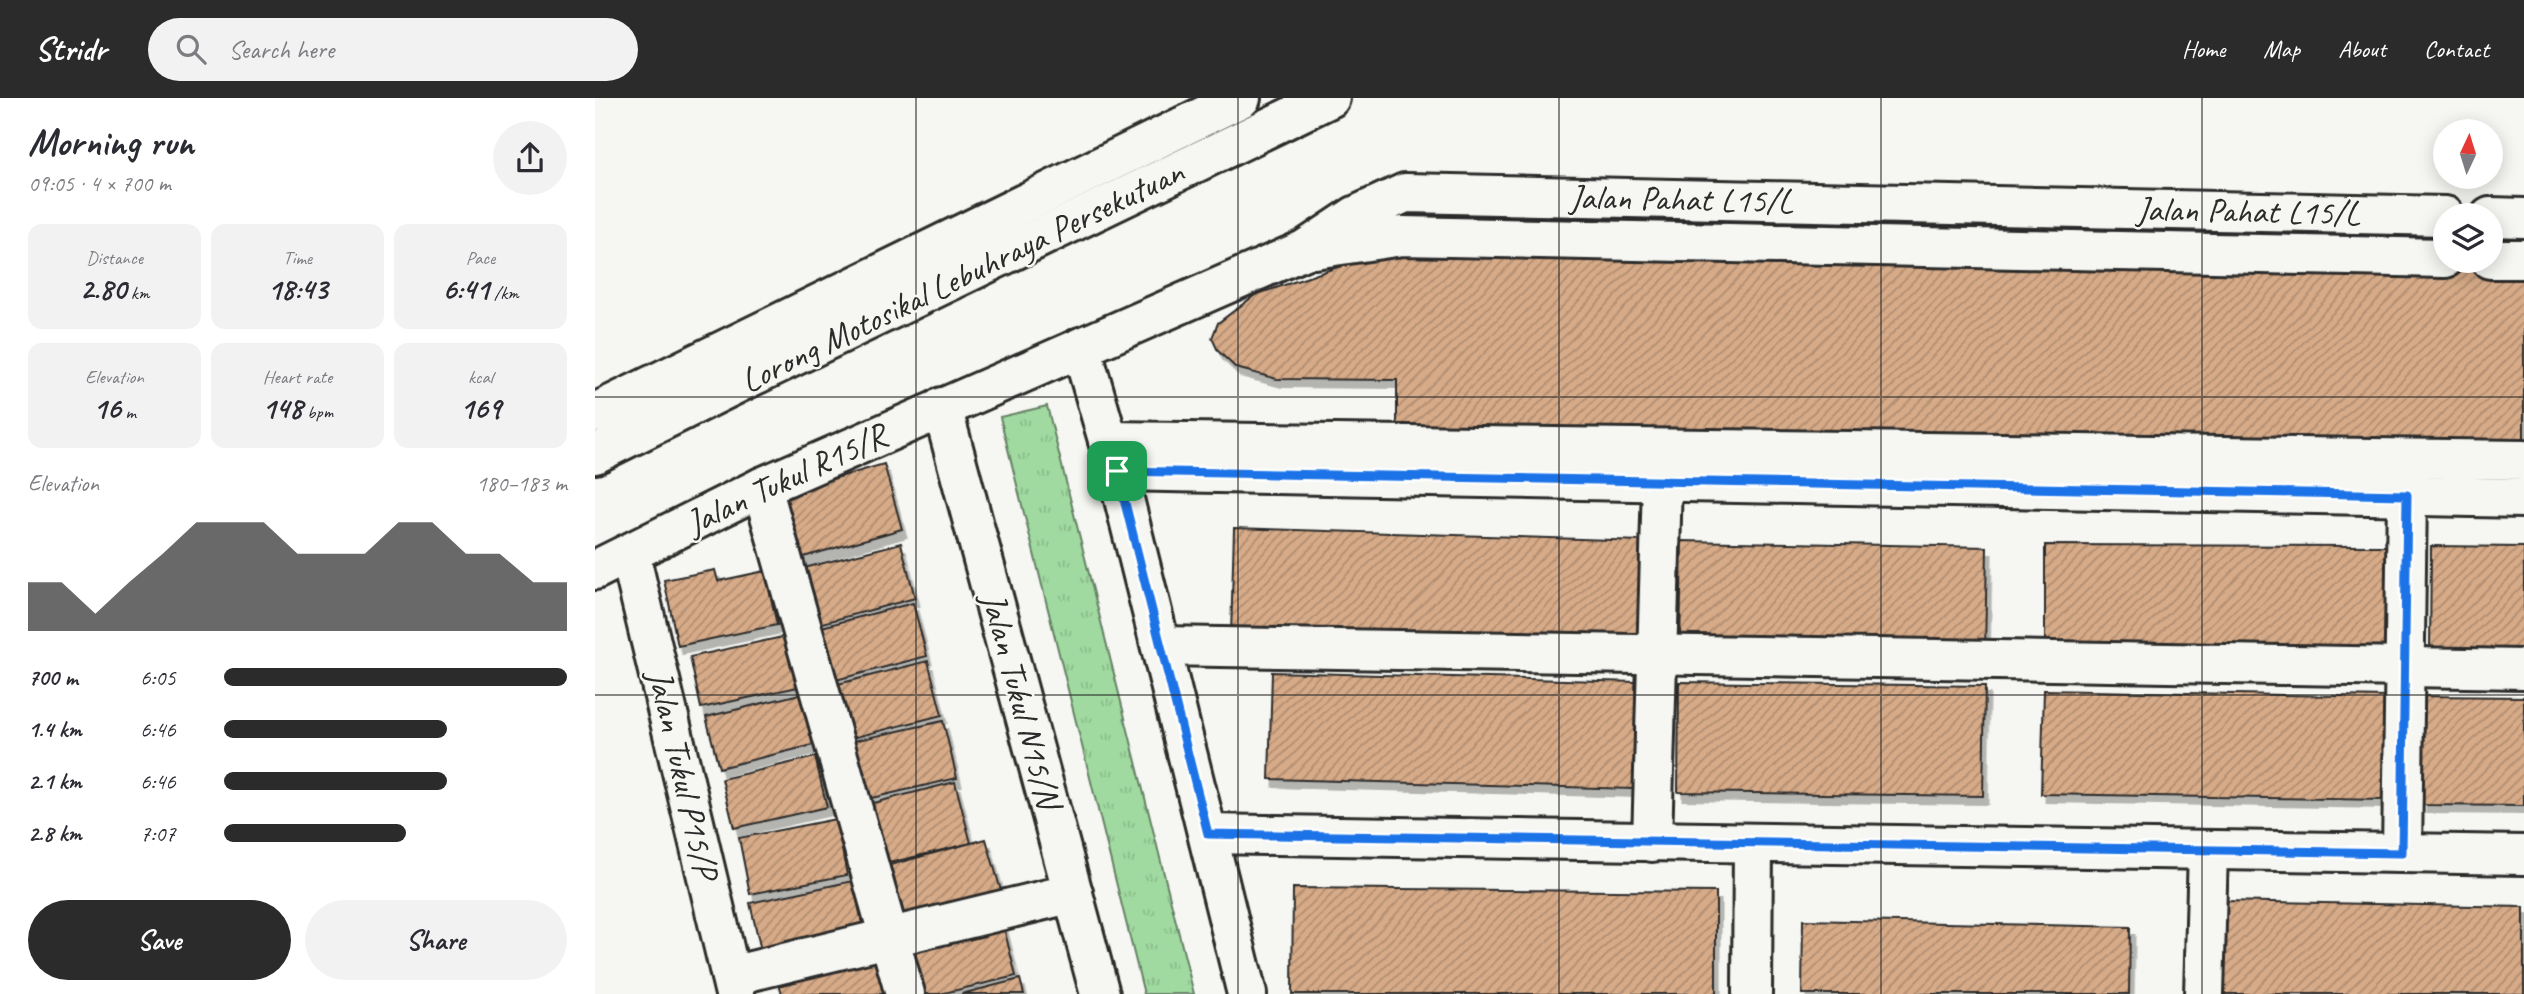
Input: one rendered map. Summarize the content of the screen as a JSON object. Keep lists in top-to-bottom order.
{
  "streets": {
    "main road": [
      "Jalan Pahat L15/L",
      "Lorong Motosikal Lebuhraya Persekutuan",
      "Jalan Tukul R15/R",
      "Jalan Tukul N15/N",
      "Jalan Tukul P15/P"
    ]
  },
  "crossings": [
    ["Jalan Pahat L15/L", "Jalan Tukul R15/R"],
    ["Jalan Tukul R15/R", "Jalan Tukul N15/N"],
    ["Jalan Tukul R15/R", "Jalan Tukul P15/P"]
  ],
  "north": "top",
  "page": {
    "header": "Stridr",
    "search": "Search here",
    "nav": [
      "Home",
      "Map",
      "About",
      "Contact"
    ],
    "heading": ["Morning run", "09:05 · 4 × 700 m"],
    "stats": [
      ["Distance", "2.80 km"],
      ["Time", "18:43"],
      ["Pace", "6:41 /km"],
      ["Elevation", "16 m"],
      ["Heart rate", "148 bpm"],
      ["kcal", "169"]
    ],
    "chart": ["Elevation", "180–183 m"],
    "list": [
      {
        "name": "700 m",
        "note": "6:05"
      },
      {
        "name": "1.4 km",
        "note": "6:46"
      },
      {
        "name": "2.1 km",
        "note": "6:46"
      },
      {
        "name": "2.8 km",
        "note": "7:07"
      }
    ],
    "buttons": ["Save", "Share"]
  }
}
